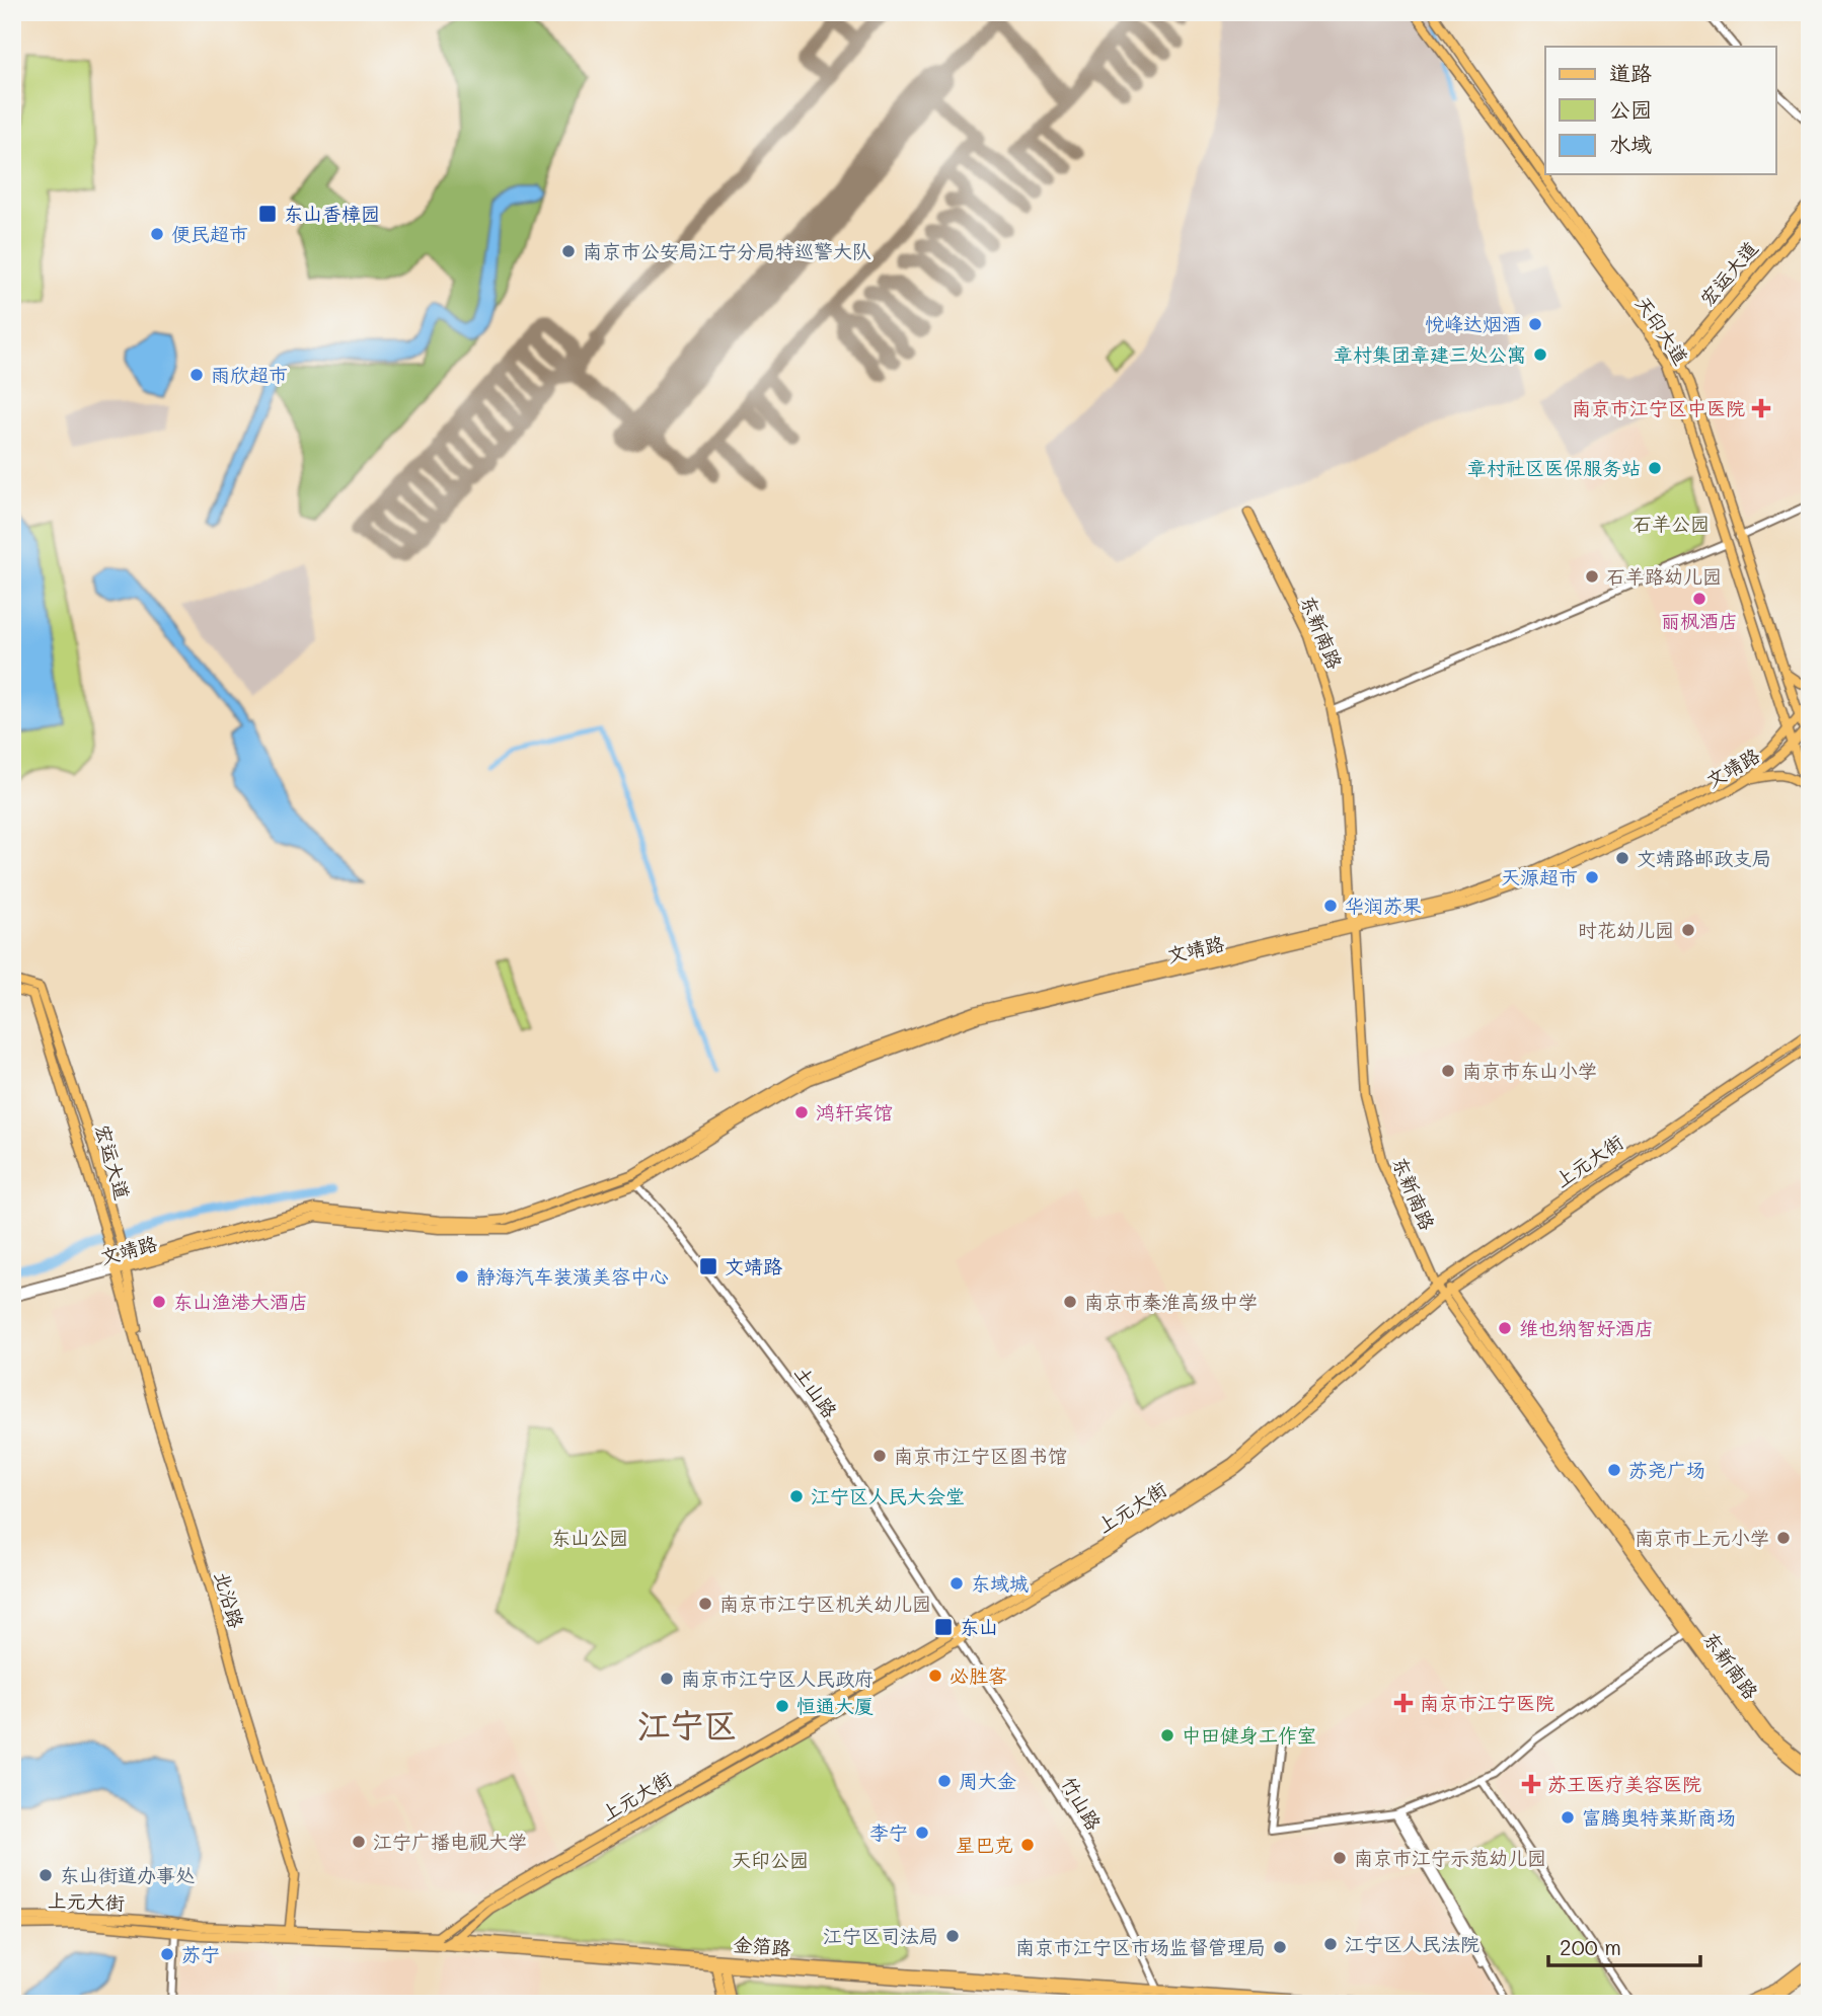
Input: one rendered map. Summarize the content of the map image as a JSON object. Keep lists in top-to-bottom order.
{
  "streets": {
    "main road": [
      "宏运大道",
      "天印大道",
      "东新南路",
      "文靖路",
      "上元大街",
      "北沿路",
      "金箔路"
    ],
    "street": ["土山路", "竹山路"]
  },
  "crossings": [
    ["宏运大道", "天印大道"],
    ["宏运大道", "文靖路"],
    ["宏运大道", "北沿路"],
    ["天印大道", "文靖路"],
    ["东新南路", "文靖路"],
    ["东新南路", "上元大街"],
    ["文靖路", "土山路"],
    ["文靖路", "北沿路"],
    ["上元大街", "土山路"],
    ["上元大街", "竹山路"],
    ["上元大街", "金箔路"],
    ["土山路", "竹山路"],
    ["北沿路", "金箔路"],
    ["竹山路", "金箔路"]
  ],
  "districts": ["江宁区"],
  "parks": ["石羊公园", "东山公园", "天印公园"],
  "places": {
    "transit": ["东山香樟园", "文靖路", "东山"],
    "other": [
      "便民超市",
      "南京市公安局江宁分局特巡警大队",
      "悦峰达烟酒",
      "章村集团章建三处公寓",
      "雨欣超市",
      "章村社区医保服务站",
      "石羊路幼儿园",
      "丽枫酒店",
      "文靖路邮政支局",
      "天源超市",
      "华润苏果",
      "时花幼儿园",
      "南京市东山小学",
      "鸿轩宾馆",
      "静海汽车装潢美容中心",
      "东山渔港大酒店",
      "南京市秦淮高级中学",
      "维也纳智好酒店",
      "南京市江宁区图书馆",
      "苏尧广场",
      "江宁区人民大会堂",
      "南京市上元小学",
      "东域城",
      "南京市江宁区机关幼儿园",
      "必胜客",
      "南京市江宁区人民政府",
      "恒通大厦",
      "中田健身工作室",
      "周大金",
      "富腾奥特莱斯商场",
      "李宁",
      "江宁广播电视大学",
      "星巴克",
      "南京市江宁示范幼儿园",
      "东山街道办事处",
      "江宁区司法局",
      "江宁区人民法院",
      "南京市江宁区市场监督管理局",
      "苏宁"
    ],
    "health": ["南京市江宁区中医院", "南京市江宁医院", "苏王医疗美容医院"]
  },
  "legend": ["道路", "公园", "水域"],
  "scale_bar": "200 m"
}
